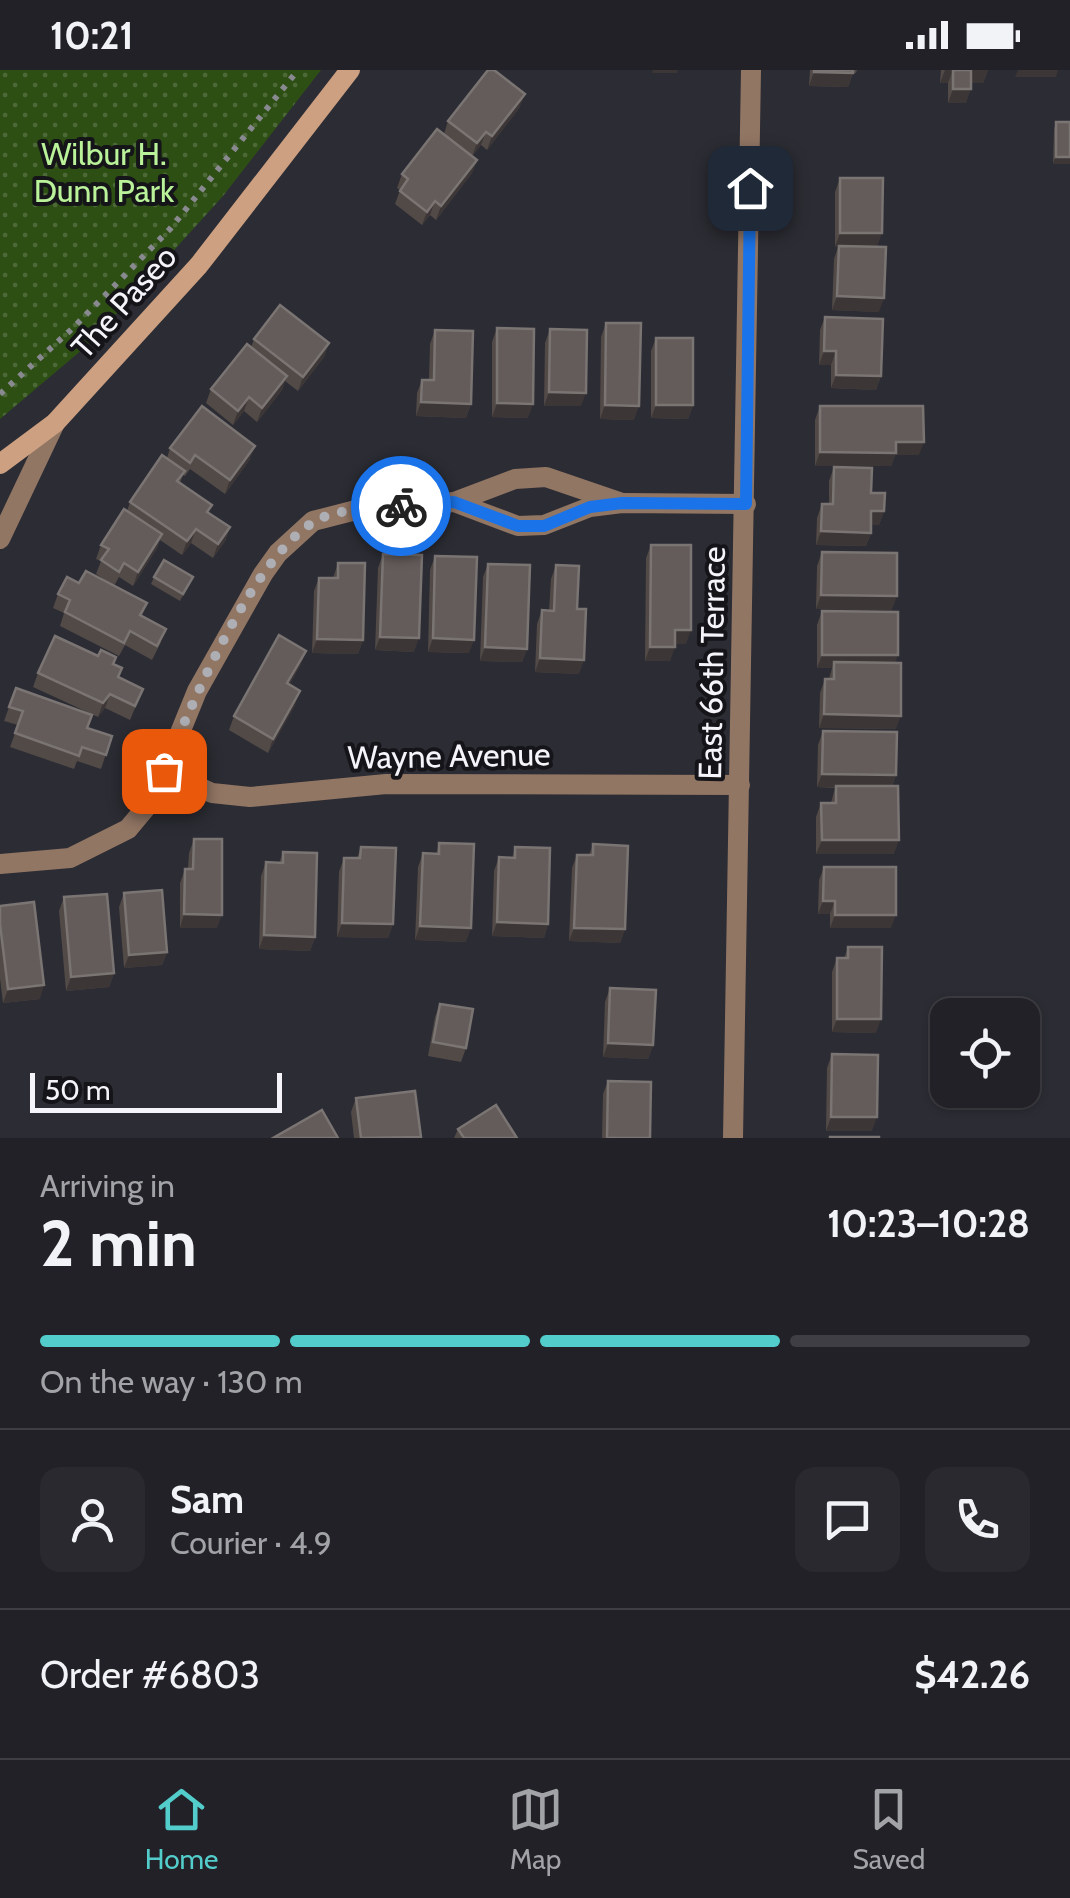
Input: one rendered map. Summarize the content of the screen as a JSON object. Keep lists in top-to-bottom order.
{
  "streets": {
    "main road": ["The Paseo"],
    "street": ["East 66th Terrace", "Wayne Avenue"]
  },
  "crossings": [
    ["East 66th Terrace", "Wayne Avenue"]
  ],
  "parks": ["Wilbur H. Dunn Park"],
  "scale_bar": "50 m",
  "page": {
    "status": "10:21",
    "scale": "50 m",
    "heading": ["2 min", "Arriving in", "10:23–10:28"],
    "panel": [
      "Sam",
      "Courier · 4.9",
      "Order #6803",
      "$42.26"
    ],
    "bar": "On the way · 130 m",
    "tabs": ["Home", "Map", "Saved"]
  }
}
